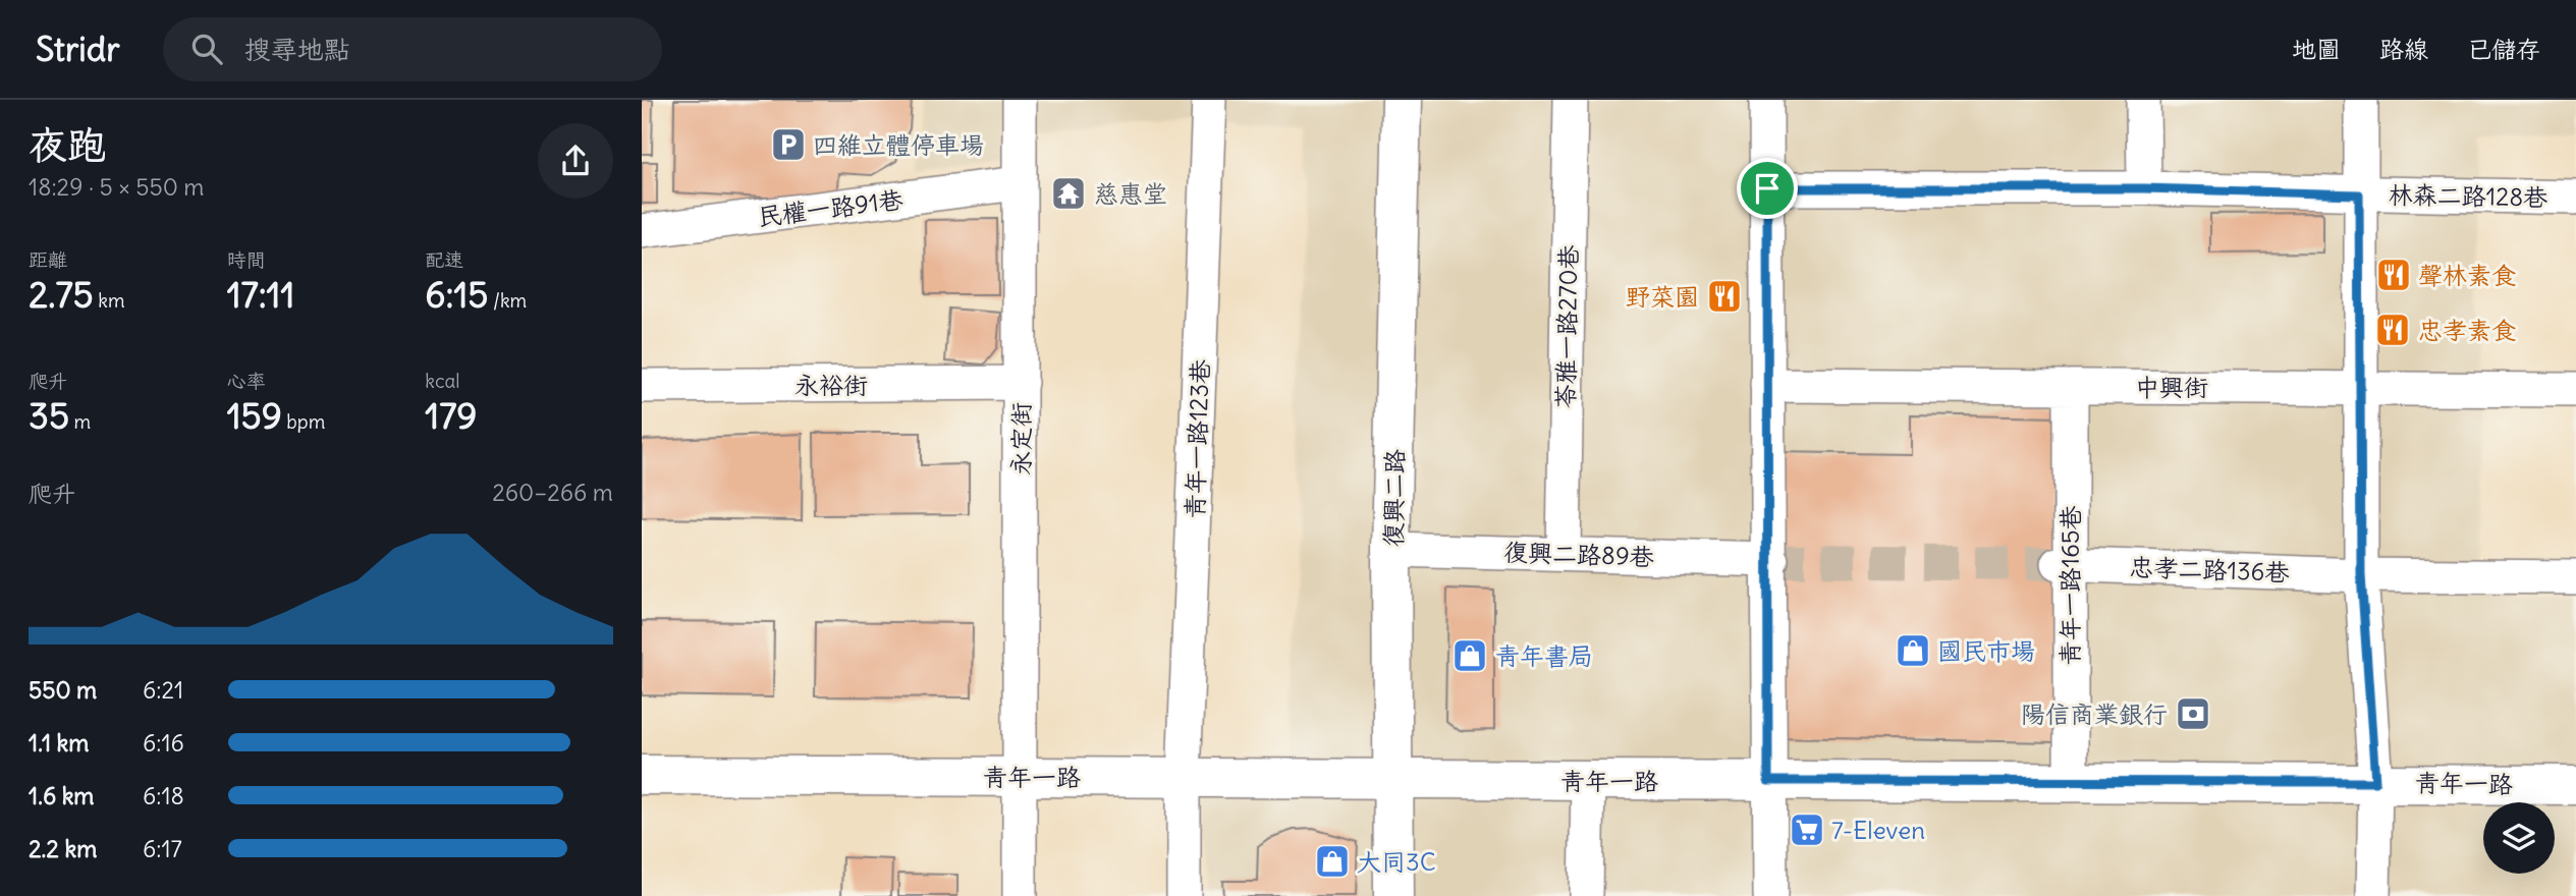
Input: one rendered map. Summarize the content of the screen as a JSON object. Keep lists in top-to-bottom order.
{
  "streets": {
    "street": [
      "林森二路128巷",
      "民權一路91巷",
      "苓雅一路270巷",
      "永裕街",
      "中興街",
      "永定街",
      "青年一路123巷",
      "復興二路",
      "復興二路89巷",
      "忠孝二路136巷",
      "青年一路165巷",
      "青年一路"
    ]
  },
  "crossings": [
    ["民權一路91巷", "永定街"],
    ["苓雅一路270巷", "復興二路89巷"],
    ["永裕街", "永定街"],
    ["中興街", "青年一路165巷"],
    ["永定街", "青年一路"],
    ["青年一路123巷", "青年一路"],
    ["復興二路", "復興二路89巷"],
    ["復興二路", "青年一路"],
    ["忠孝二路136巷", "青年一路165巷"],
    ["青年一路165巷", "青年一路"]
  ],
  "places": {
    "parking": ["四維立體停車場"],
    "temple": ["慈惠堂"],
    "restaurant": ["聲林素食", "野菜園", "忠孝素食"],
    "shop": ["國民市場", "青年書局", "大同3C"],
    "bank": ["陽信商業銀行"],
    "supermarket": ["7-Eleven"]
  },
  "page": {
    "header": "Stridr",
    "search": "搜尋地點",
    "nav": ["地圖", "路線", "已儲存"],
    "heading": ["夜跑", "18:29 · 5 × 550 m"],
    "stats": [
      ["距離", "2.75 km"],
      ["時間", "17:11"],
      ["配速", "6:15 /km"],
      ["爬升", "35 m"],
      ["心率", "159 bpm"],
      ["kcal", "179"]
    ],
    "chart": ["爬升", "260–266 m"],
    "list": [
      {
        "name": "550 m",
        "note": "6:21"
      },
      {
        "name": "1.1 km",
        "note": "6:16"
      },
      {
        "name": "1.6 km",
        "note": "6:18"
      },
      {
        "name": "2.2 km",
        "note": "6:17"
      }
    ]
  }
}
